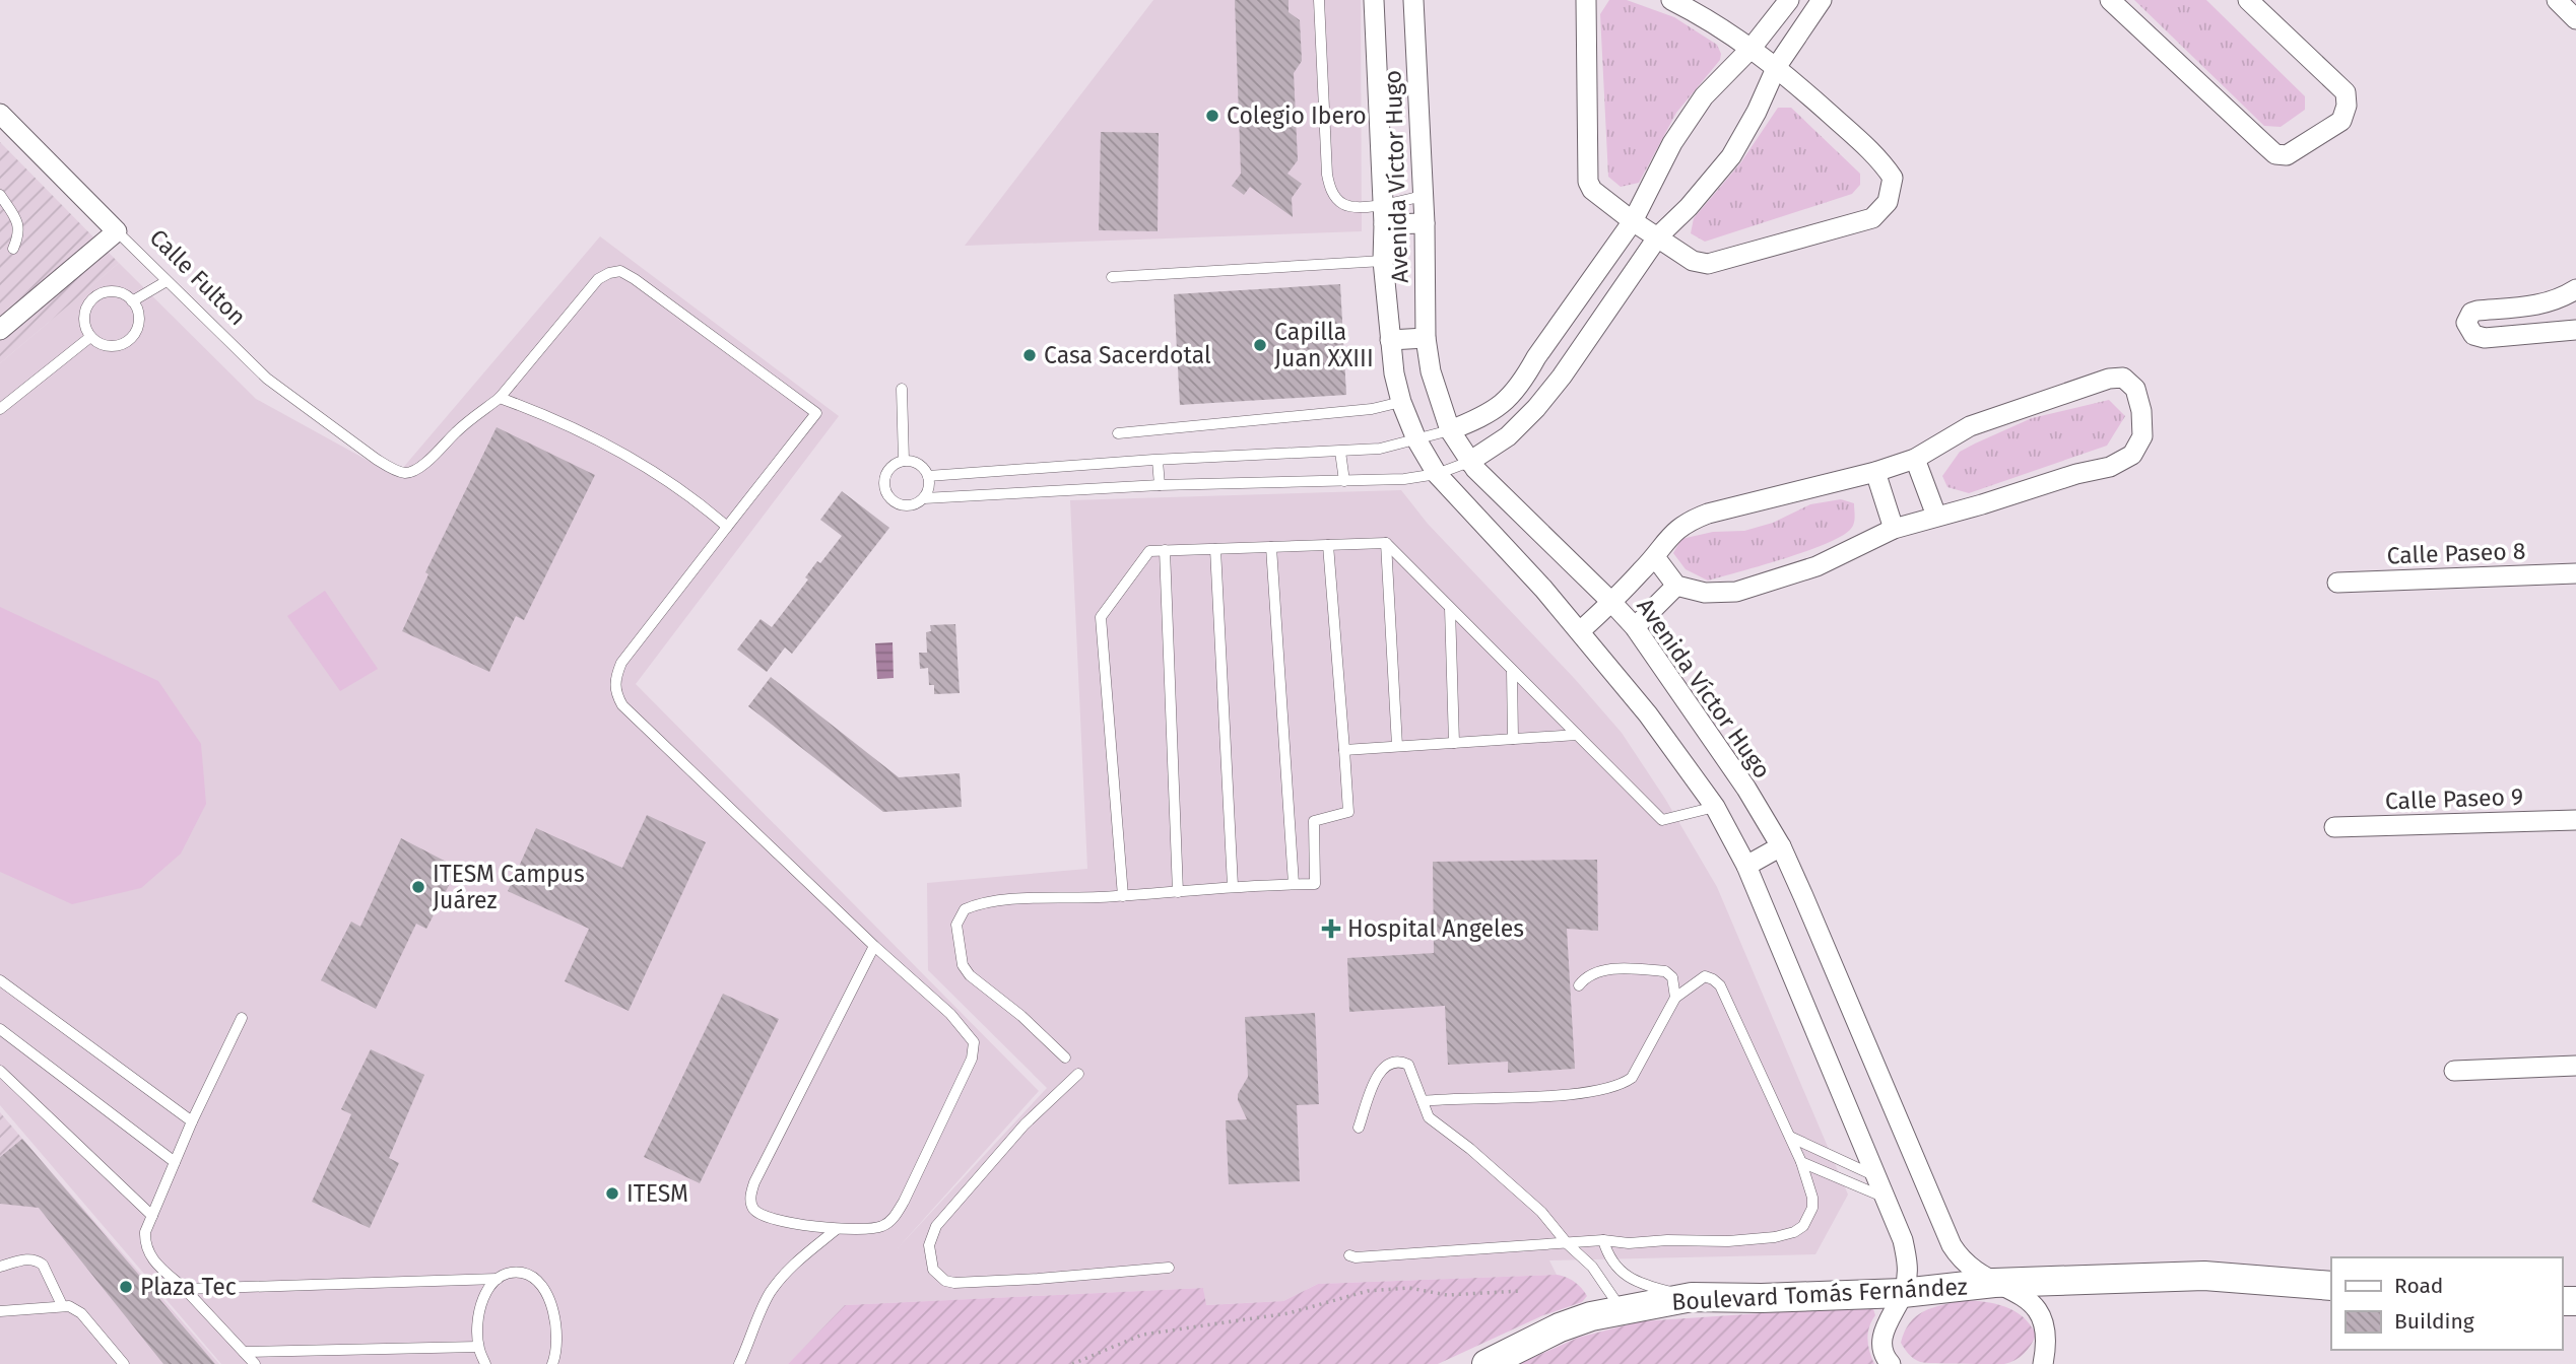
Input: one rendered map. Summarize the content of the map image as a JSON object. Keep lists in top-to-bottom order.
{
  "streets": {
    "main road": ["Boulevard Tomás Fernández"],
    "street": [
      "Avenida Víctor Hugo",
      "Calle Fulton",
      "Calle Paseo 8",
      "Calle Paseo 9"
    ]
  },
  "crossings": [
    ["Avenida Víctor Hugo", "Boulevard Tomás Fernández"]
  ],
  "places": {
    "other": [
      "Colegio Ibero",
      "Capilla Juan XXIII",
      "Casa Sacerdotal",
      "ITESM Campus Juárez",
      "ITESM",
      "Plaza Tec"
    ],
    "health": ["Hospital Angeles"]
  },
  "legend": ["Road", "Building"]
}
